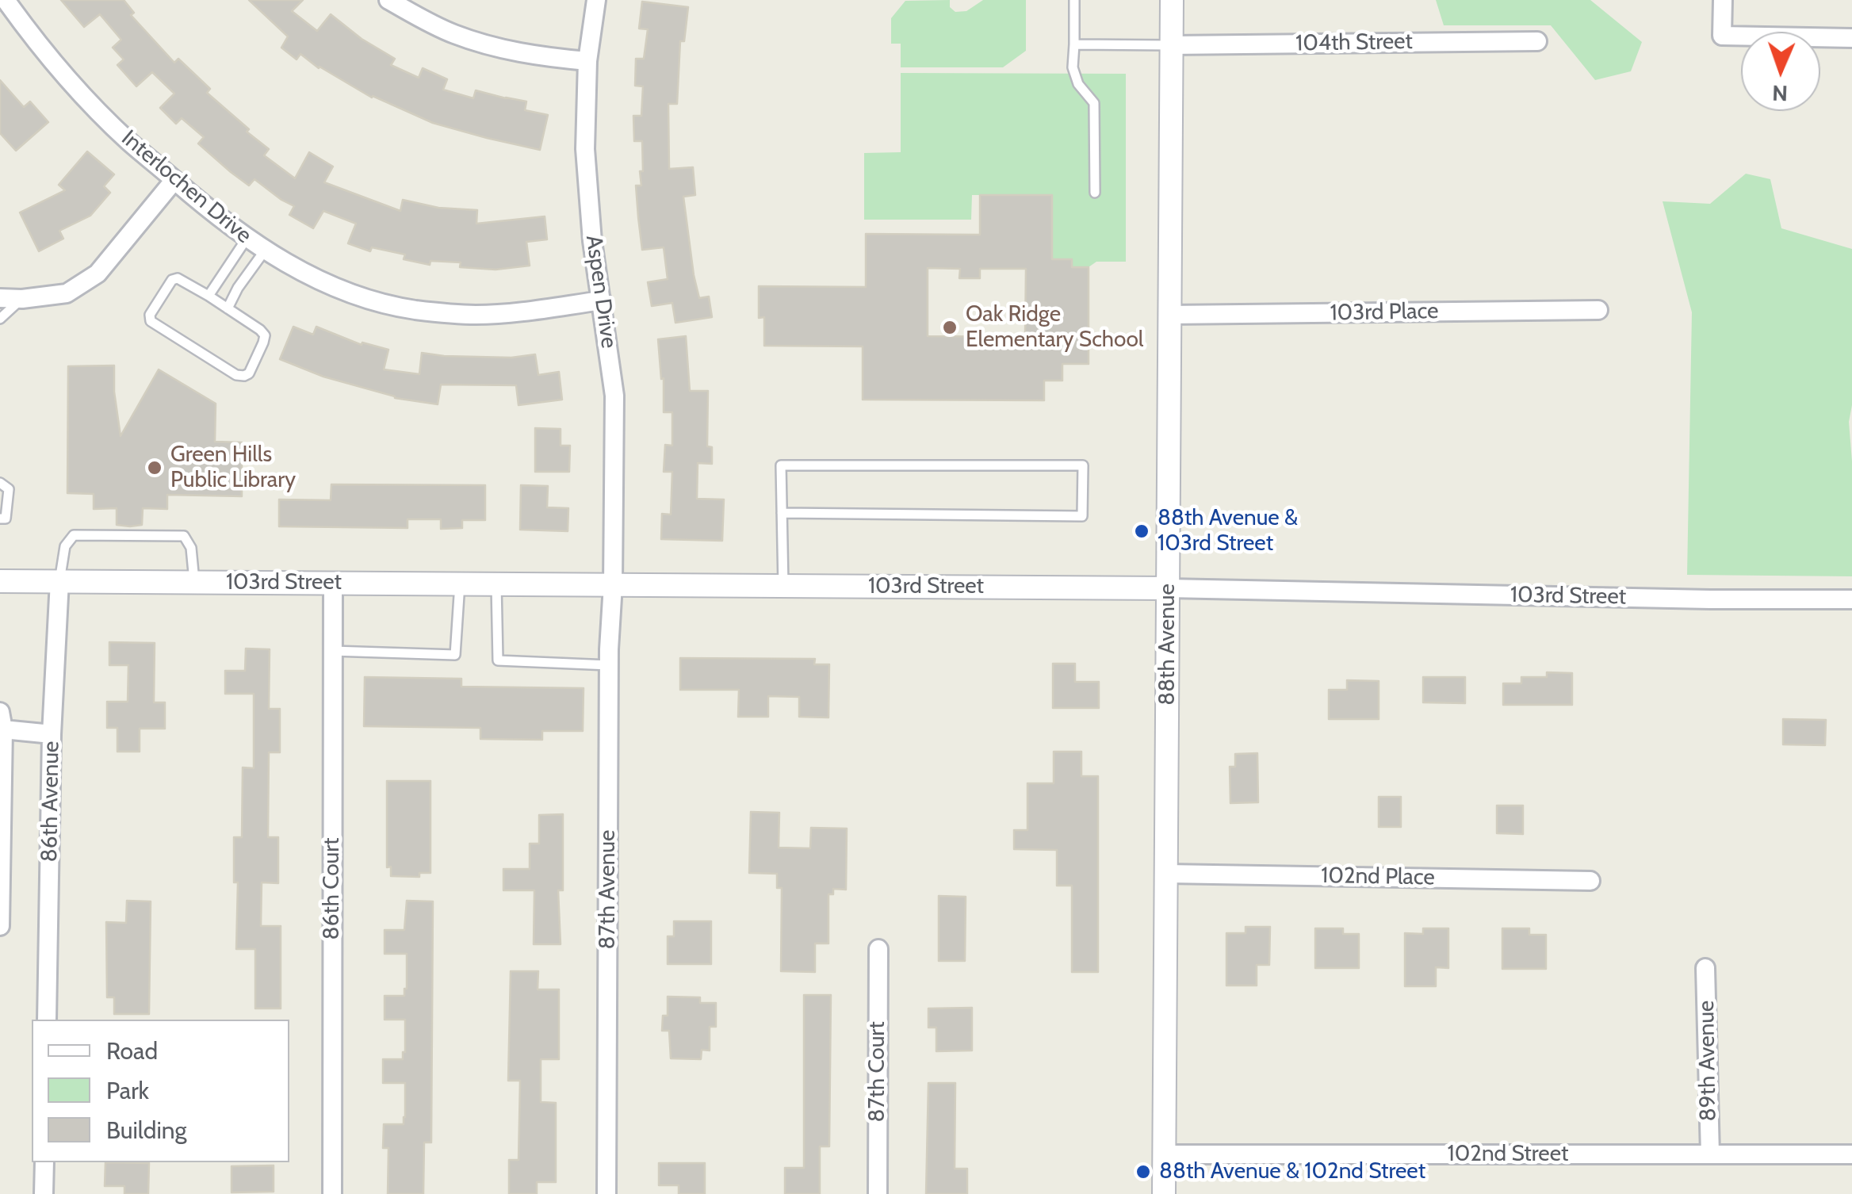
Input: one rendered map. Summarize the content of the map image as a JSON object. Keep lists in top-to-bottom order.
{
  "streets": {
    "street": [
      "104th Street",
      "Interlochen Drive",
      "Aspen Drive",
      "103rd Place",
      "103rd Street",
      "88th Avenue",
      "86th Avenue",
      "102nd Place",
      "86th Court",
      "87th Avenue",
      "89th Avenue",
      "87th Court",
      "102nd Street"
    ]
  },
  "crossings": [
    ["104th Street", "88th Avenue"],
    ["Interlochen Drive", "Aspen Drive"],
    ["Aspen Drive", "103rd Street"],
    ["Aspen Drive", "87th Avenue"],
    ["103rd Place", "88th Avenue"],
    ["103rd Street", "88th Avenue"],
    ["103rd Street", "86th Avenue"],
    ["103rd Street", "86th Court"],
    ["103rd Street", "87th Avenue"],
    ["88th Avenue", "102nd Place"],
    ["88th Avenue", "102nd Street"],
    ["89th Avenue", "102nd Street"]
  ],
  "places": [
    "Oak Ridge Elementary School",
    "Green Hills Public Library",
    "88th Avenue & 103rd Street",
    "88th Avenue & 102nd Street"
  ],
  "legend": ["Road", "Park", "Building"],
  "north": "bottom"
}
